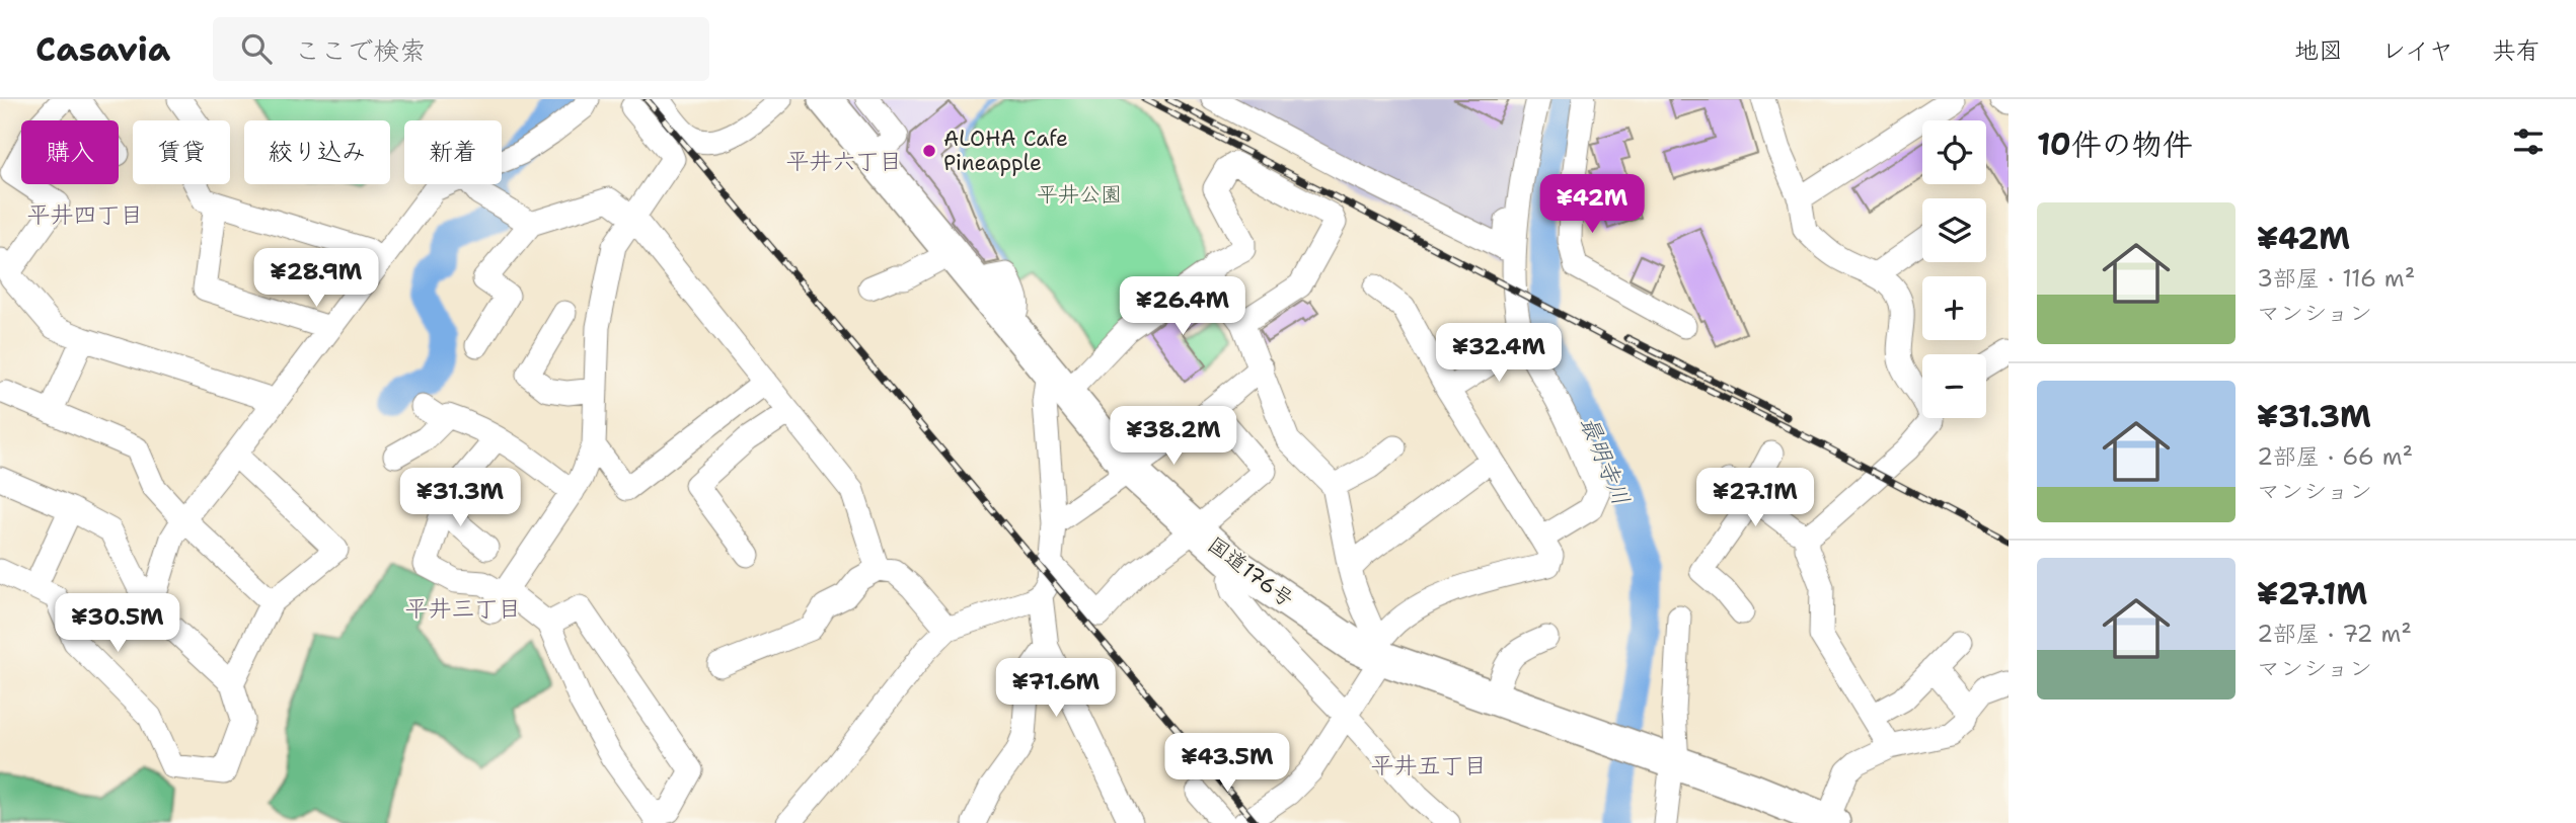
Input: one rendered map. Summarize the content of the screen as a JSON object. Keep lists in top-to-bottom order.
{
  "streets": {
    "highway": ["国道176号"]
  },
  "districts": [
    "平井六丁目",
    "平井四丁目",
    "平井三丁目",
    "平井五丁目"
  ],
  "water": ["最明寺川"],
  "parks": ["平井公園"],
  "places": ["ALOHA Cafe Pineapple"],
  "page": {
    "header": "Casavia",
    "search": "ここで検索",
    "nav": ["地図", "レイヤ", "共有"],
    "heading": "10件の物件",
    "map_buttons": ["+", "−"],
    "chip": [
      "購入",
      "賃貸",
      "絞り込み",
      "新着"
    ],
    "price": [
      "¥42M",
      "¥28.9M",
      "¥26.4M",
      "¥32.4M",
      "¥38.2M",
      "¥31.3M",
      "¥27.1M",
      "¥30.5M",
      "¥71.6M",
      "¥43.5M"
    ],
    "list": [
      {
        "name": "¥42M",
        "note": "3部屋 · 116 m² · マンション"
      },
      {
        "name": "¥31.3M",
        "note": "2部屋 · 66 m² · マンション"
      },
      {
        "name": "¥27.1M",
        "note": "2部屋 · 72 m² · マンション"
      }
    ]
  }
}
